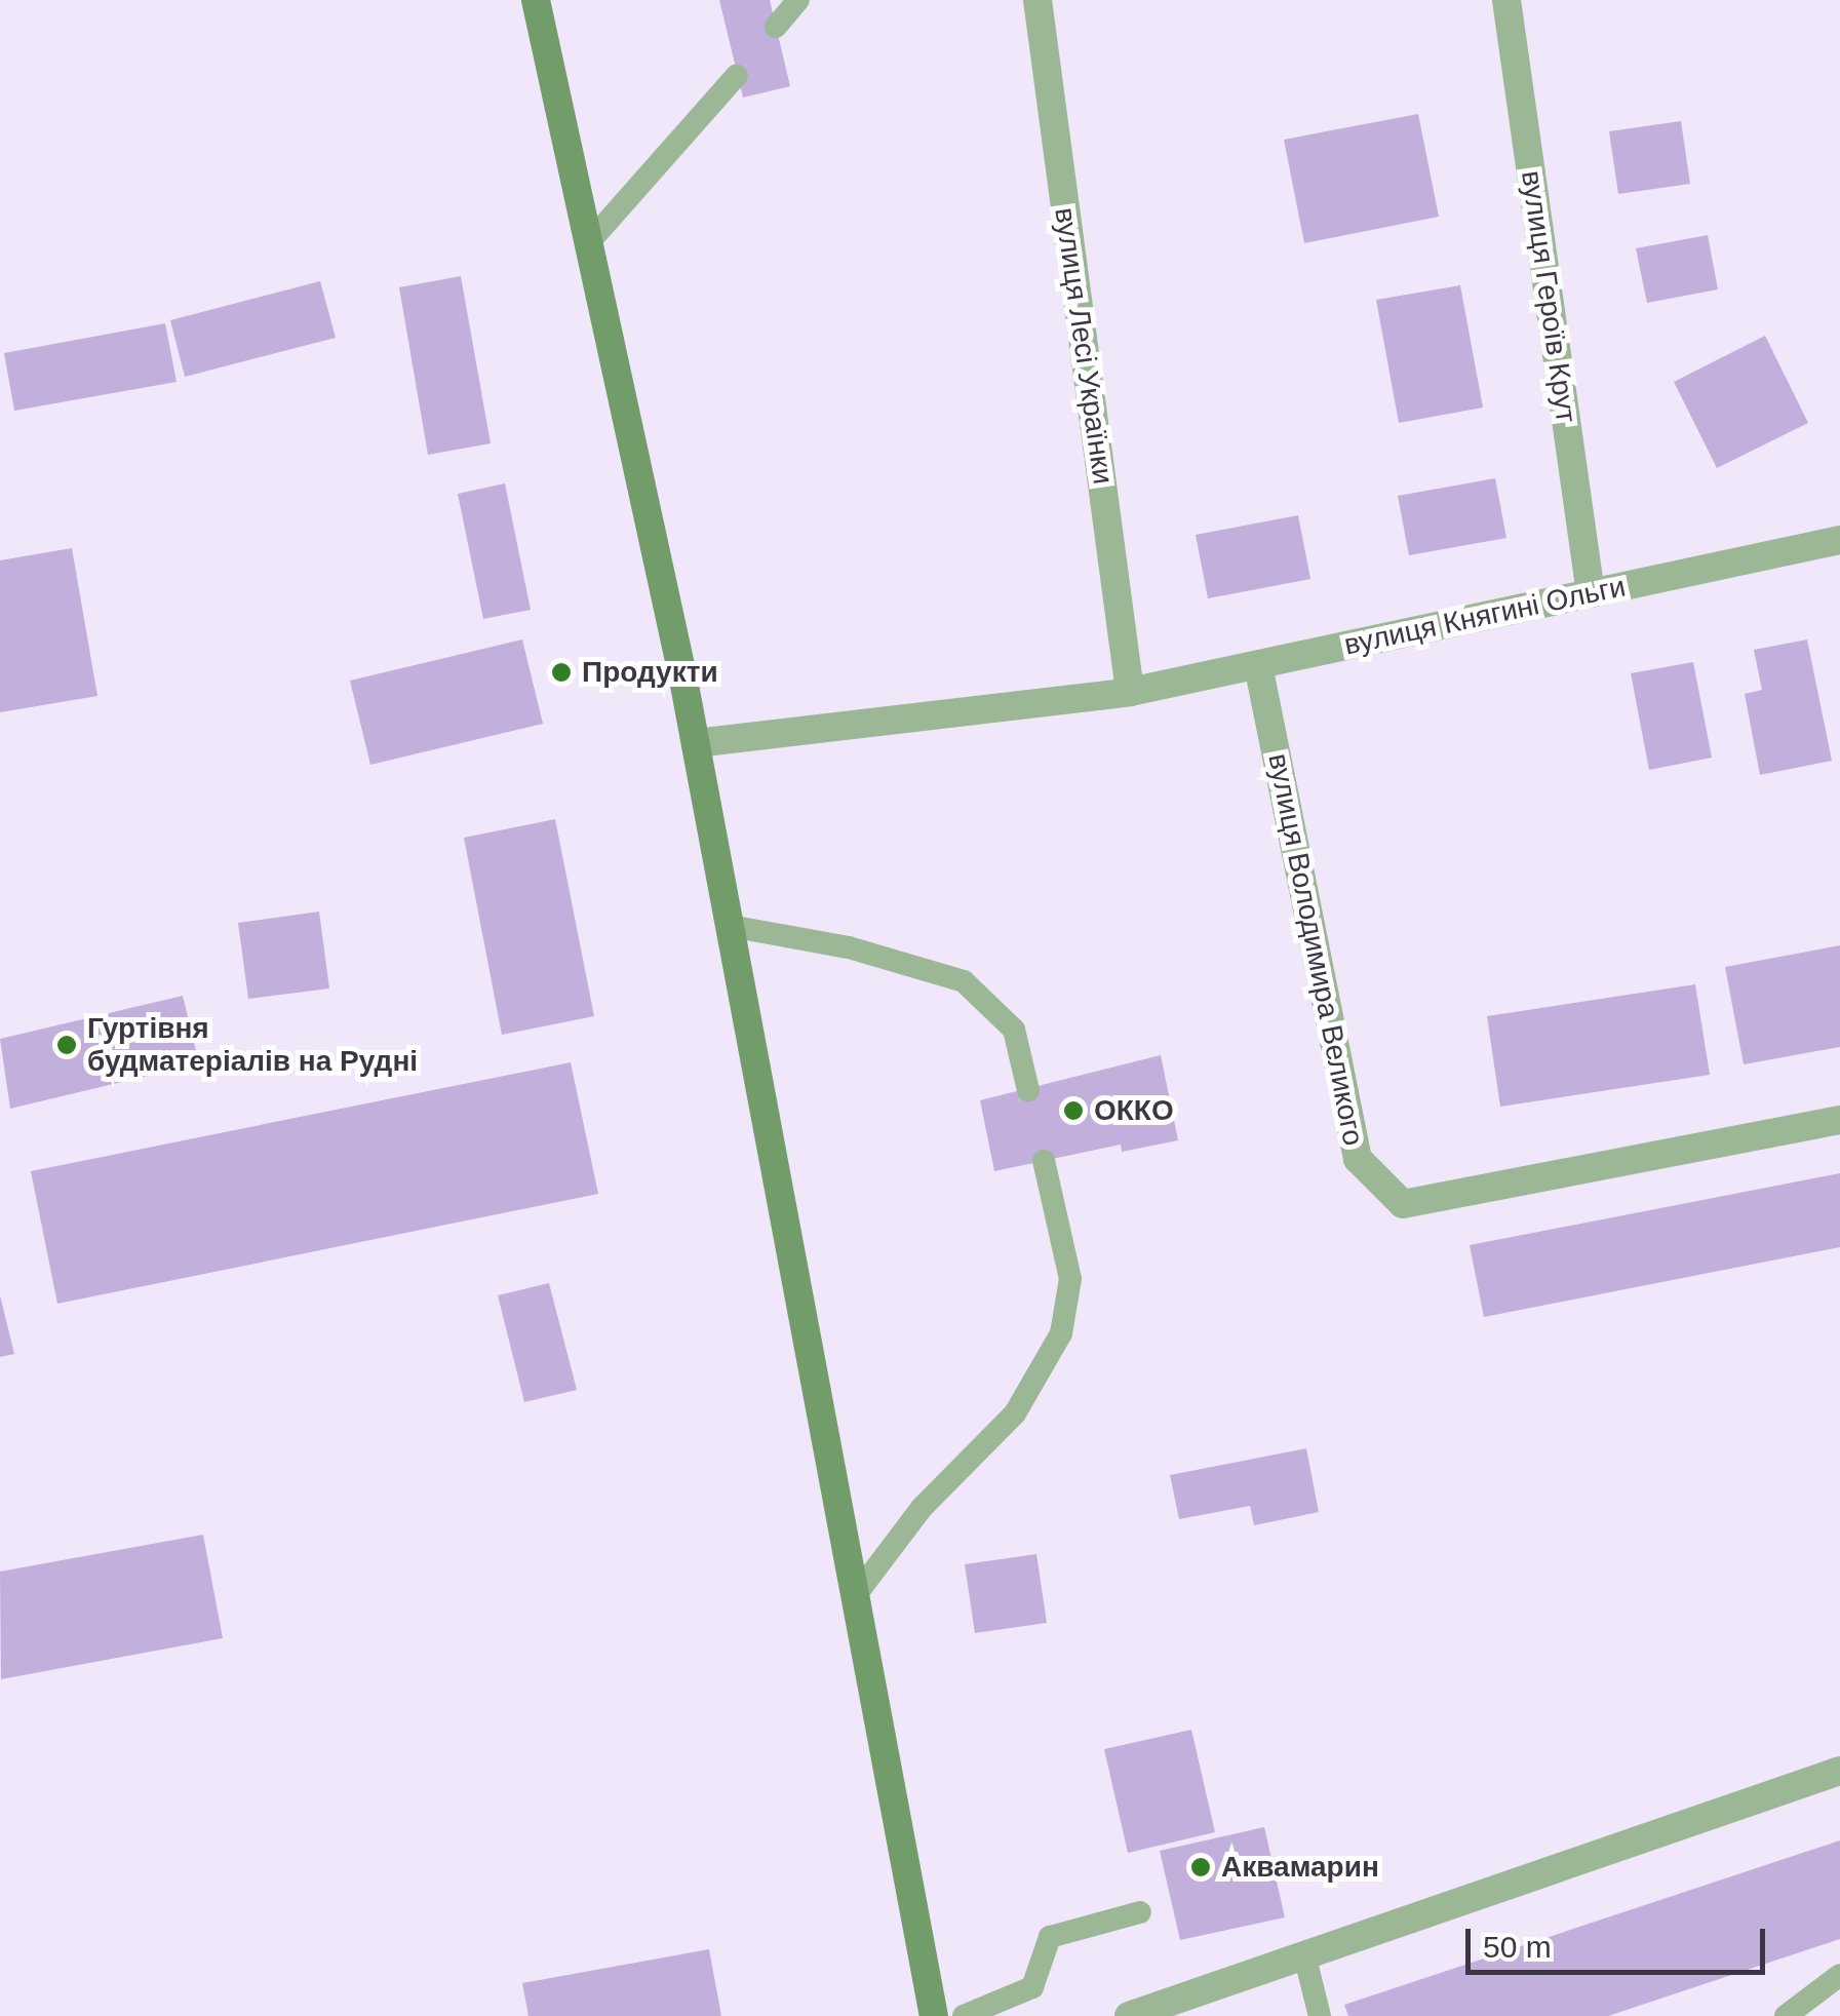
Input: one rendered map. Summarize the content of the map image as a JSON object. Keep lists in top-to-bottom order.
{
  "streets": {
    "street": [
      "вулиця Героїв Крут",
      "вулиця Лесі Українки",
      "вулиця Княгині Ольги",
      "вулиця Володимира Великого"
    ]
  },
  "crossings": [
    ["вулиця Героїв Крут", "вулиця Княгині Ольги"],
    ["вулиця Лесі Українки", "вулиця Княгині Ольги"],
    ["вулиця Княгині Ольги", "вулиця Володимира Великого"]
  ],
  "places": [
    "Продукти",
    "Гуртівня будматеріалів на Рудні",
    "ОККО",
    "Аквамарин"
  ],
  "scale_bar": "50 m"
}
